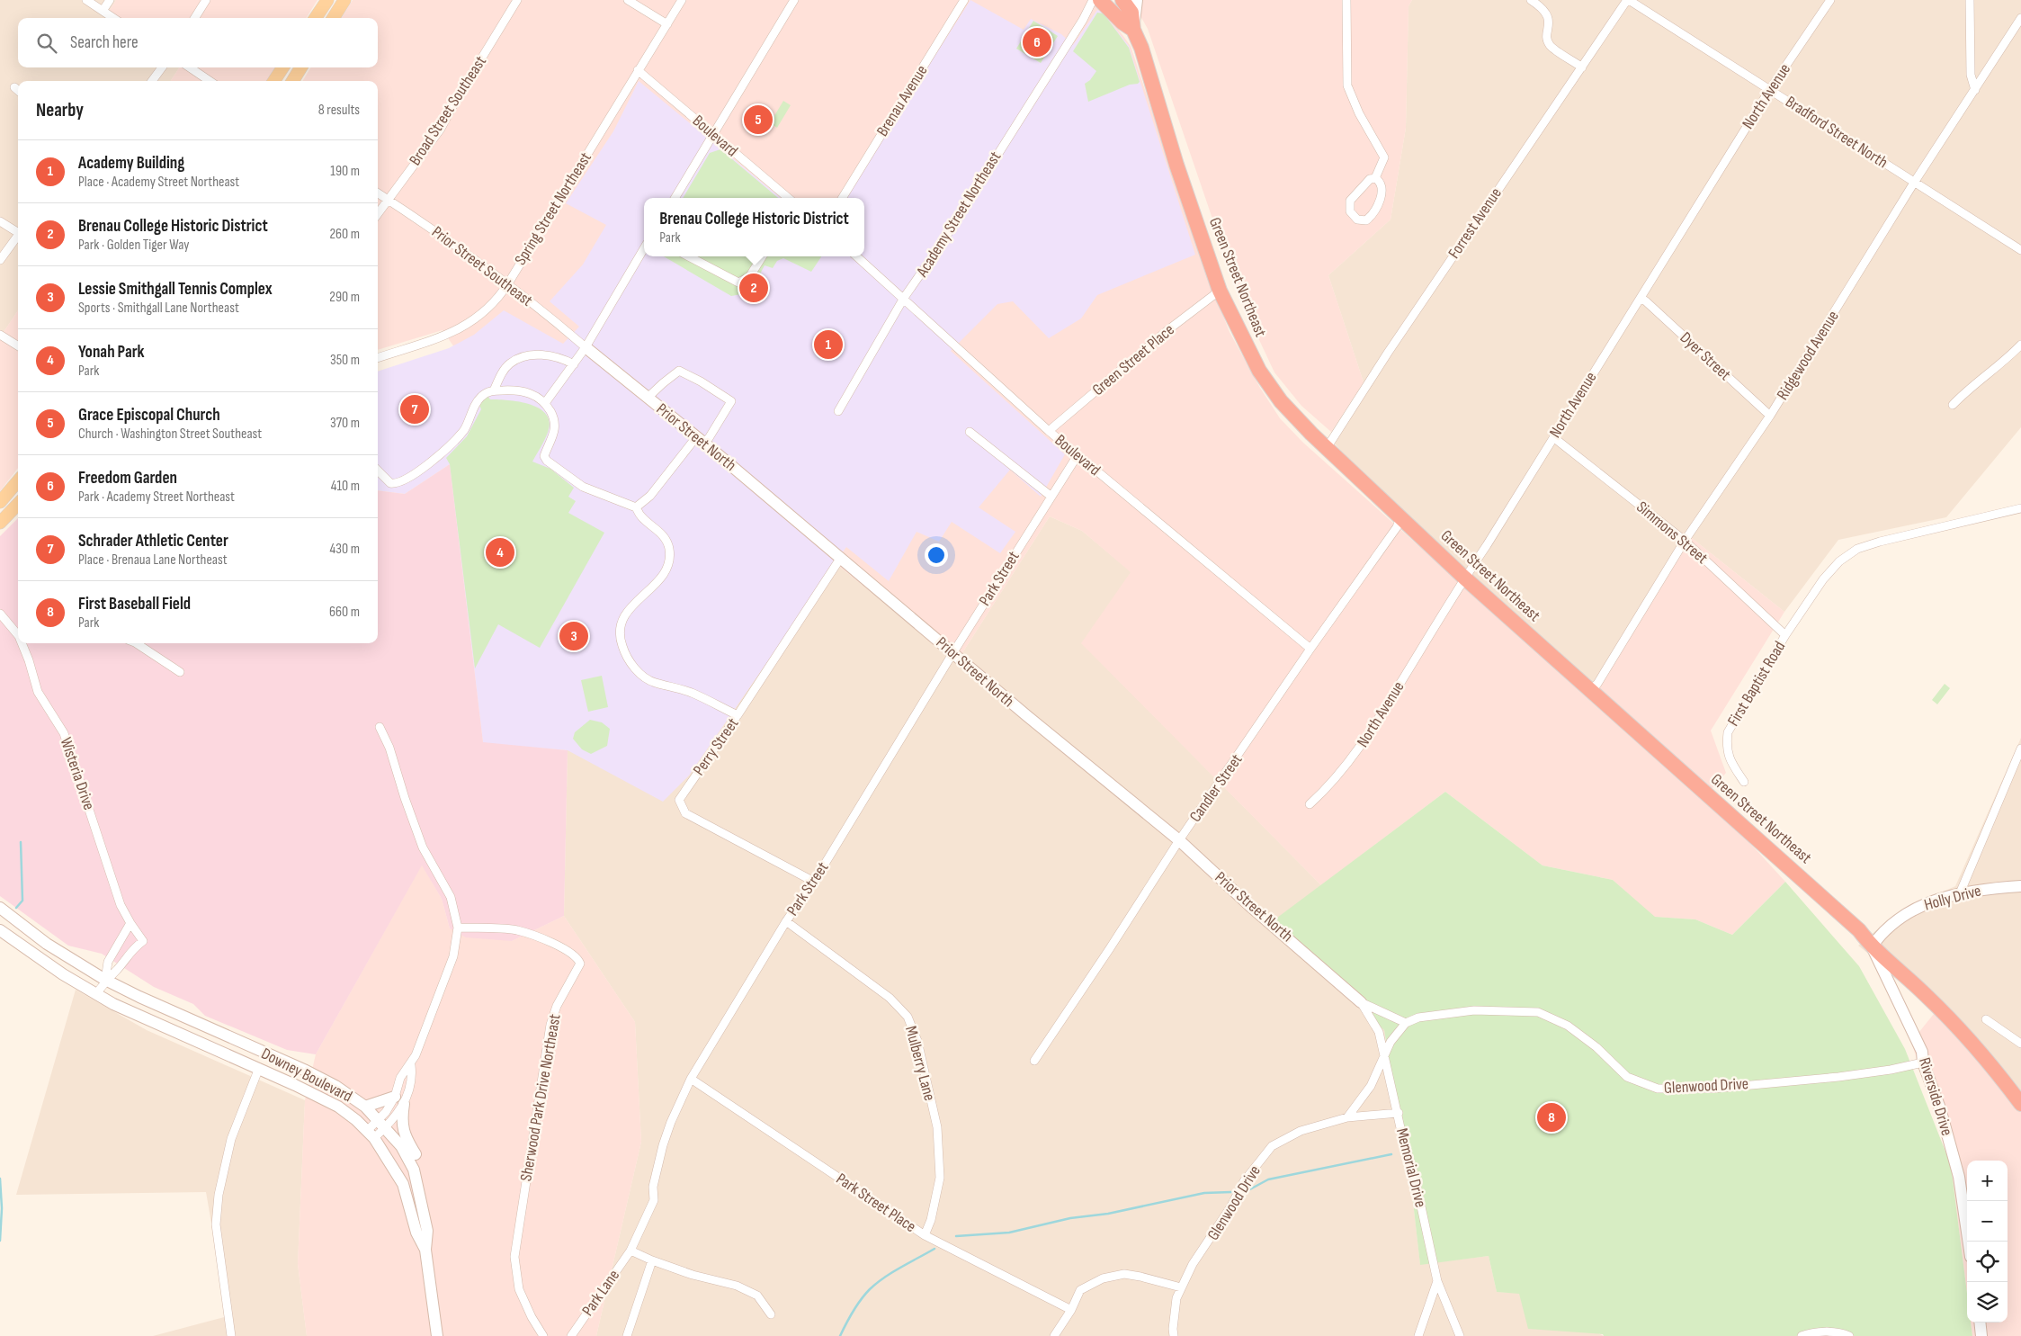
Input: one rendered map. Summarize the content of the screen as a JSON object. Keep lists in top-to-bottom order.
{
  "streets": {
    "highway": ["Green Street Northeast"],
    "main road": [
      "Prior Street North",
      "Holly Drive",
      "Downey Boulevard",
      "Riverside Drive"
    ],
    "street": [
      "North Avenue",
      "Brenau Avenue",
      "Broad Street Southeast",
      "Bradford Street North",
      "Boulevard",
      "Spring Street Northeast",
      "Academy Street Northeast",
      "Forrest Avenue",
      "Prior Street Southeast",
      "Ridgewood Avenue",
      "Dyer Street",
      "Green Street Place",
      "Simmons Street",
      "Park Street",
      "First Baptist Road",
      "Perry Street",
      "Wisteria Drive",
      "Candler Street",
      "Mulberry Lane",
      "Glenwood Drive",
      "Sherwood Park Drive Northeast",
      "Memorial Drive",
      "Park Street Place",
      "Park Lane"
    ]
  },
  "crossings": [
    ["North Avenue", "Bradford Street North"],
    ["North Avenue", "Green Street Northeast"],
    ["North Avenue", "Dyer Street"],
    ["North Avenue", "Simmons Street"],
    ["Broad Street Southeast", "Prior Street Southeast"],
    ["Bradford Street North", "Forrest Avenue"],
    ["Bradford Street North", "Ridgewood Avenue"],
    ["Boulevard", "Spring Street Northeast"],
    ["Boulevard", "Academy Street Northeast"],
    ["Boulevard", "Green Street Place"],
    ["Boulevard", "Park Street"],
    ["Boulevard", "Candler Street"],
    ["Spring Street Northeast", "Prior Street Southeast"],
    ["Forrest Avenue", "Green Street Northeast"],
    ["Prior Street Southeast", "Prior Street North"],
    ["Green Street Northeast", "Ridgewood Avenue"],
    ["Green Street Northeast", "Green Street Place"],
    ["Green Street Northeast", "Candler Street"],
    ["Green Street Northeast", "Holly Drive"],
    ["Green Street Northeast", "Riverside Drive"],
    ["Ridgewood Avenue", "Dyer Street"],
    ["Ridgewood Avenue", "Simmons Street"],
    ["Prior Street North", "Park Street"],
    ["Prior Street North", "Perry Street"],
    ["Prior Street North", "Candler Street"],
    ["Prior Street North", "Memorial Drive"],
    ["Simmons Street", "First Baptist Road"],
    ["Park Street", "Perry Street"],
    ["Park Street", "Mulberry Lane"],
    ["Park Street", "Park Street Place"],
    ["Park Street", "Park Lane"],
    ["Wisteria Drive", "Downey Boulevard"],
    ["Holly Drive", "Riverside Drive"],
    ["Mulberry Lane", "Park Street Place"],
    ["Glenwood Drive", "Riverside Drive"],
    ["Glenwood Drive", "Memorial Drive"]
  ],
  "page": {
    "search": "Search here",
    "pins": [
      "6",
      "5",
      "2",
      "1",
      "7",
      "4",
      "3",
      "8"
    ],
    "heading": ["Nearby", "8 results"],
    "list": [
      {
        "mark": "1",
        "name": "Academy Building",
        "note": "Place · Academy Street Northeast",
        "value": "190 m"
      },
      {
        "mark": "2",
        "name": "Brenau College Historic District",
        "note": "Park · Golden Tiger Way",
        "value": "260 m"
      },
      {
        "mark": "3",
        "name": "Lessie Smithgall Tennis Complex",
        "note": "Sports · Smithgall Lane Northeast",
        "value": "290 m"
      },
      {
        "mark": "4",
        "name": "Yonah Park",
        "note": "Park",
        "value": "350 m"
      },
      {
        "mark": "5",
        "name": "Grace Episcopal Church",
        "note": "Church · Washington Street Southeast",
        "value": "370 m"
      },
      {
        "mark": "6",
        "name": "Freedom Garden",
        "note": "Park · Academy Street Northeast",
        "value": "410 m"
      },
      {
        "mark": "7",
        "name": "Schrader Athletic Center",
        "note": "Place · Brenaua Lane Northeast",
        "value": "430 m"
      },
      {
        "mark": "8",
        "name": "First Baseball Field",
        "note": "Park",
        "value": "660 m"
      }
    ],
    "popup": ["Brenau College Historic District", "Park"],
    "map_buttons": ["+", "−"]
  }
}
